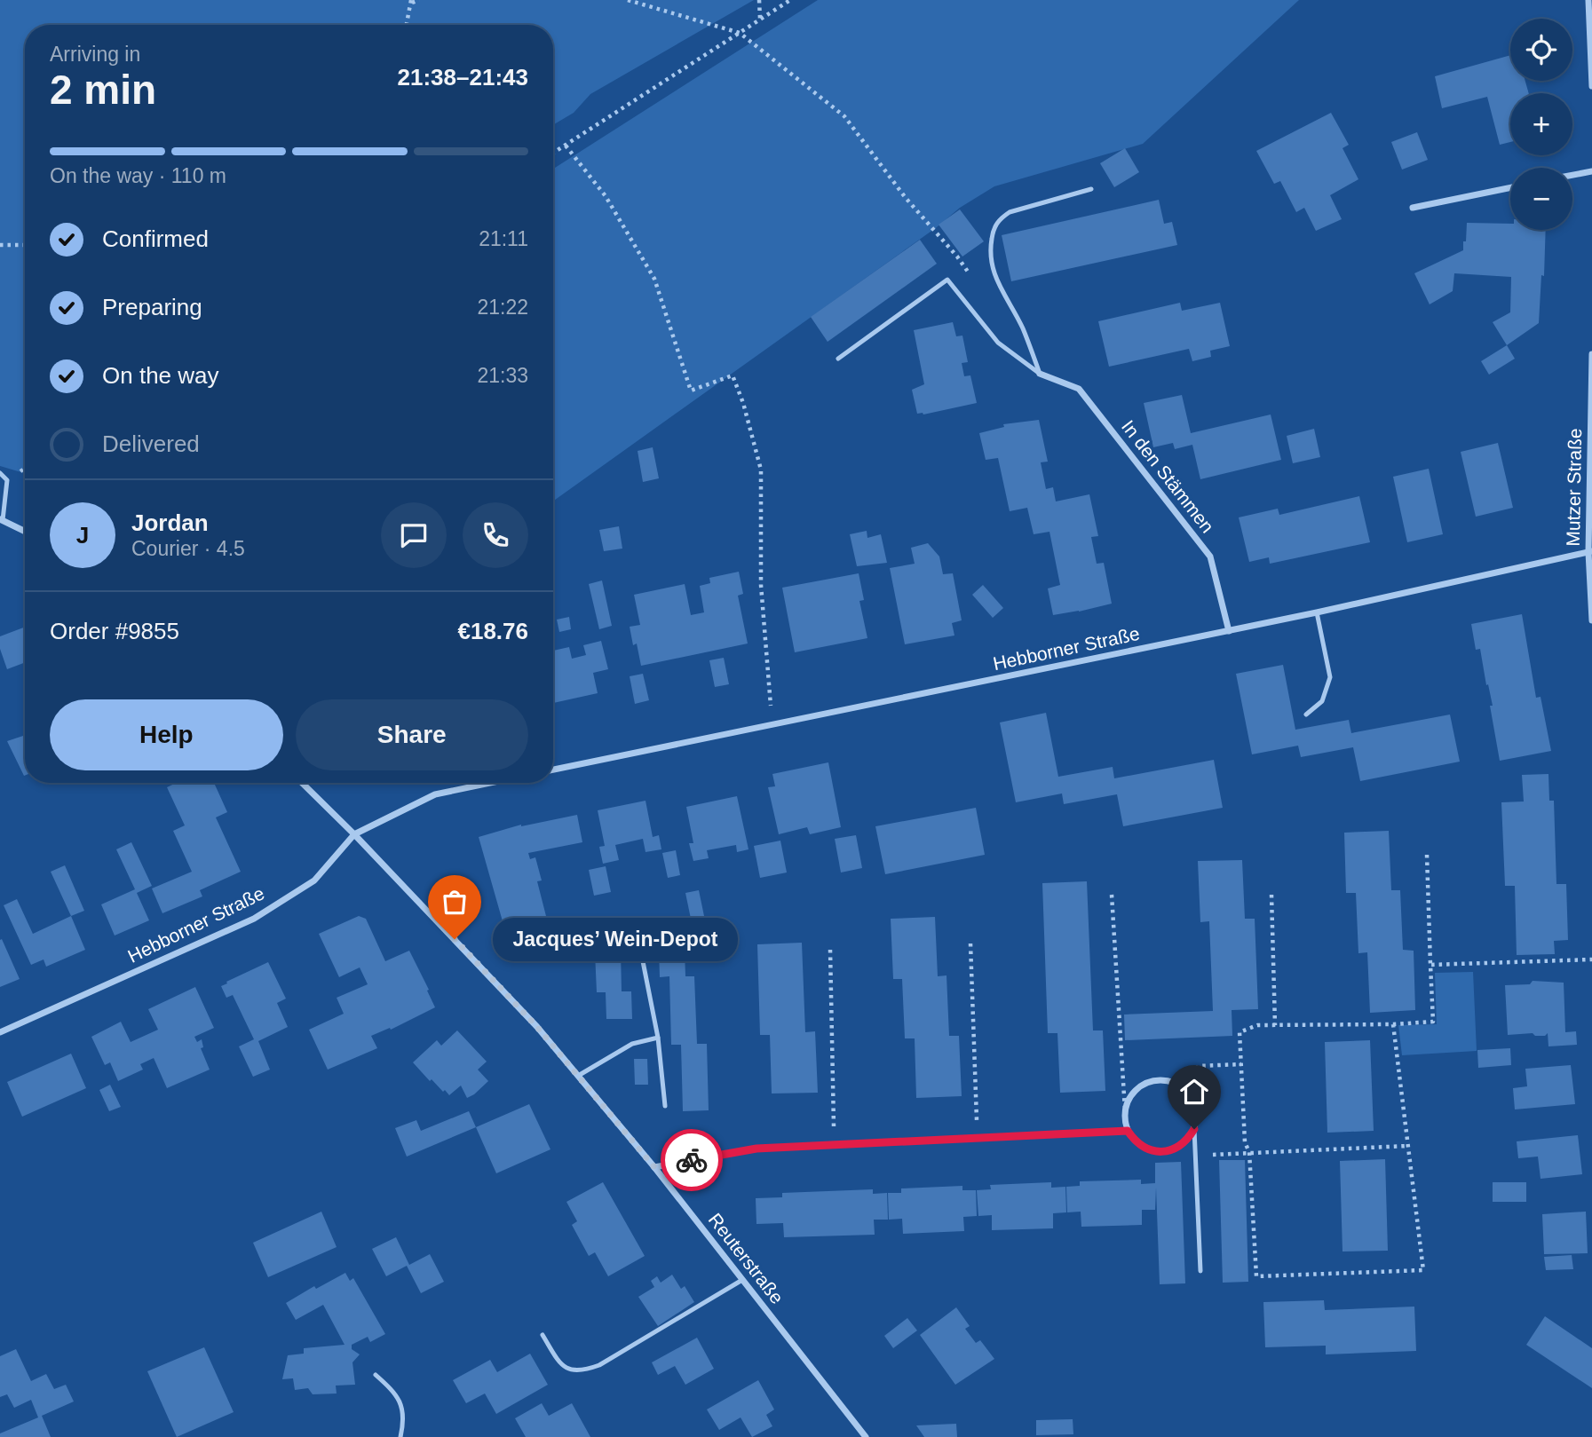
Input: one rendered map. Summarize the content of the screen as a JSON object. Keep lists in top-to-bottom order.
{
  "streets": {
    "street": [
      "In den Stämmen",
      "Mutzer Straße",
      "Hebborner Straße",
      "Reuterstraße"
    ]
  },
  "crossings": [
    ["In den Stämmen", "Hebborner Straße"],
    ["Mutzer Straße", "Hebborner Straße"],
    ["Hebborner Straße", "Reuterstraße"]
  ],
  "places": ["Jacques’ Wein-Depot"],
  "page": {
    "map_buttons": ["+", "−"],
    "heading": ["2 min", "Arriving in", "21:38–21:43"],
    "panel": [
      "Jordan",
      "Courier · 4.5",
      "Order #9855",
      "€18.76"
    ],
    "bar": "On the way · 110 m",
    "list": [
      ["Confirmed", "21:11"],
      ["Preparing", "21:22"],
      ["On the way", "21:33"],
      "Delivered"
    ],
    "round": "J",
    "buttons": ["Help", "Share"],
    "bubble": "Jacques’ Wein-Depot"
  }
}
